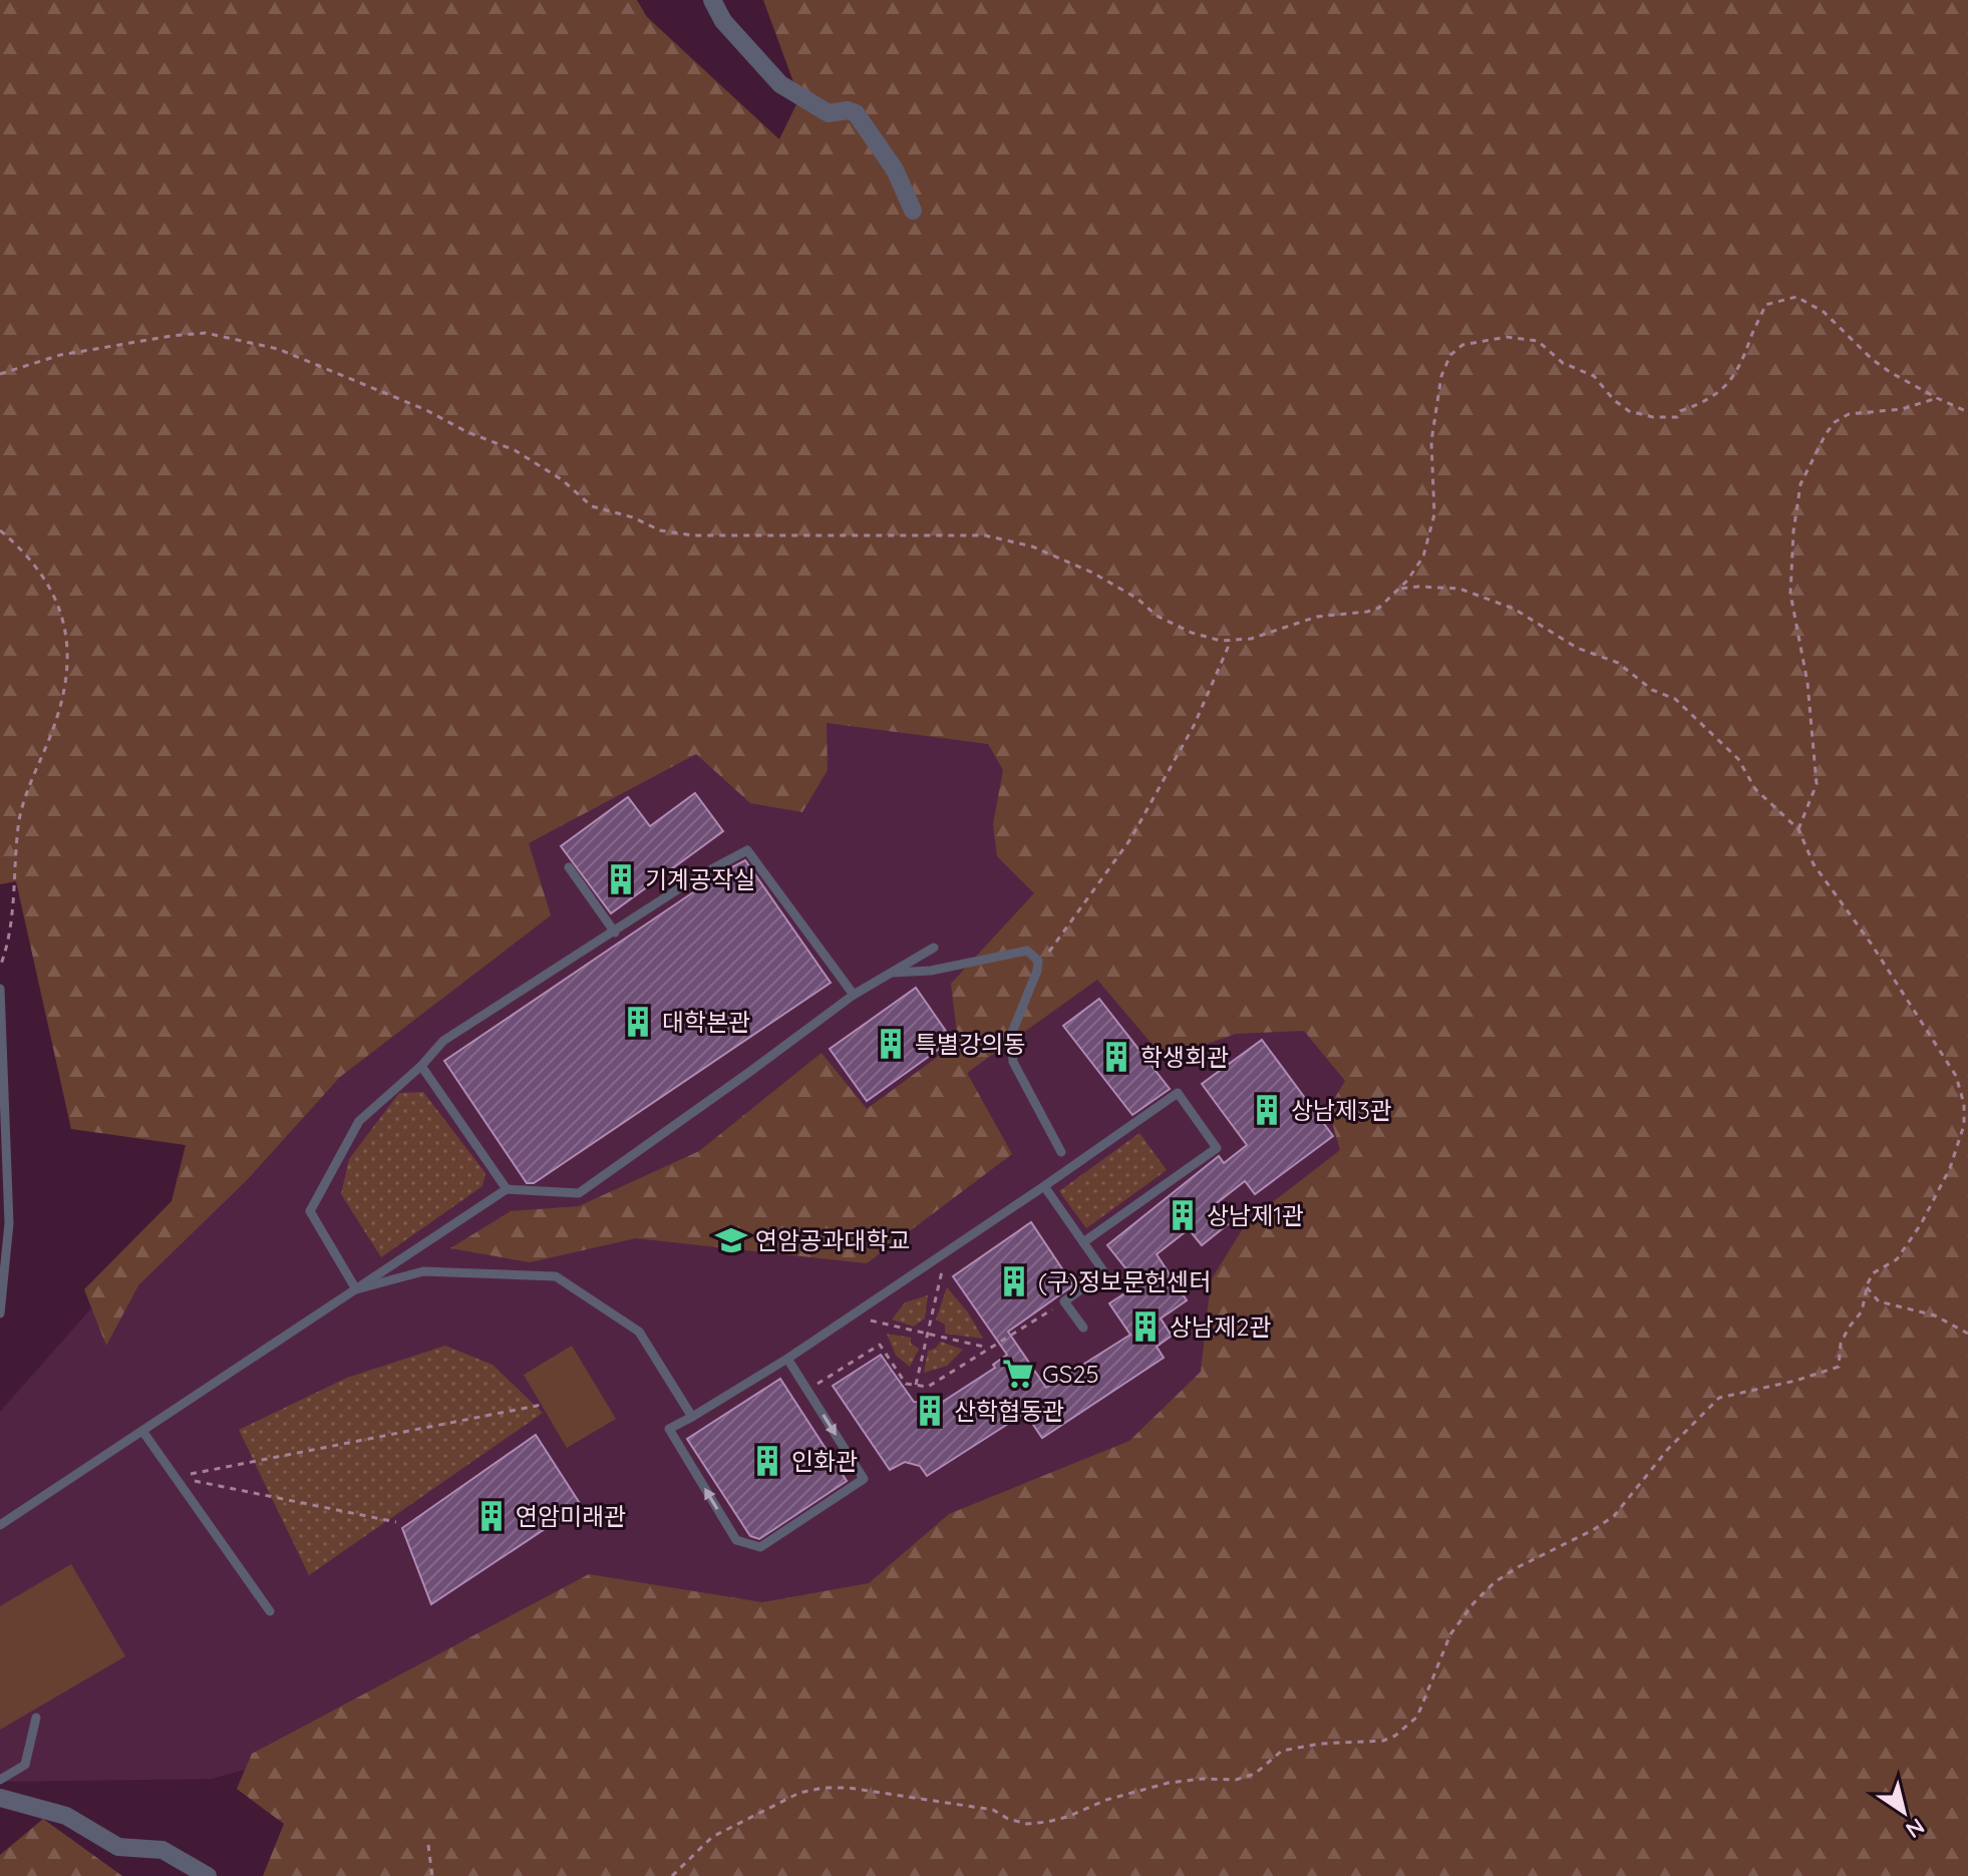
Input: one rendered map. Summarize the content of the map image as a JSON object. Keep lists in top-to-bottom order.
{
  "places": {
    "building": [
      "기계공작실",
      "대학본관",
      "특별강의동",
      "학생회관",
      "상남제3관",
      "상남제1관",
      "(구)정보문헌센터",
      "상남제2관",
      "산학협동관",
      "인화관",
      "연암미래관"
    ],
    "school or university": ["연암공과대학교"],
    "supermarket": ["GS25"]
  },
  "north": "bottom right"
}
